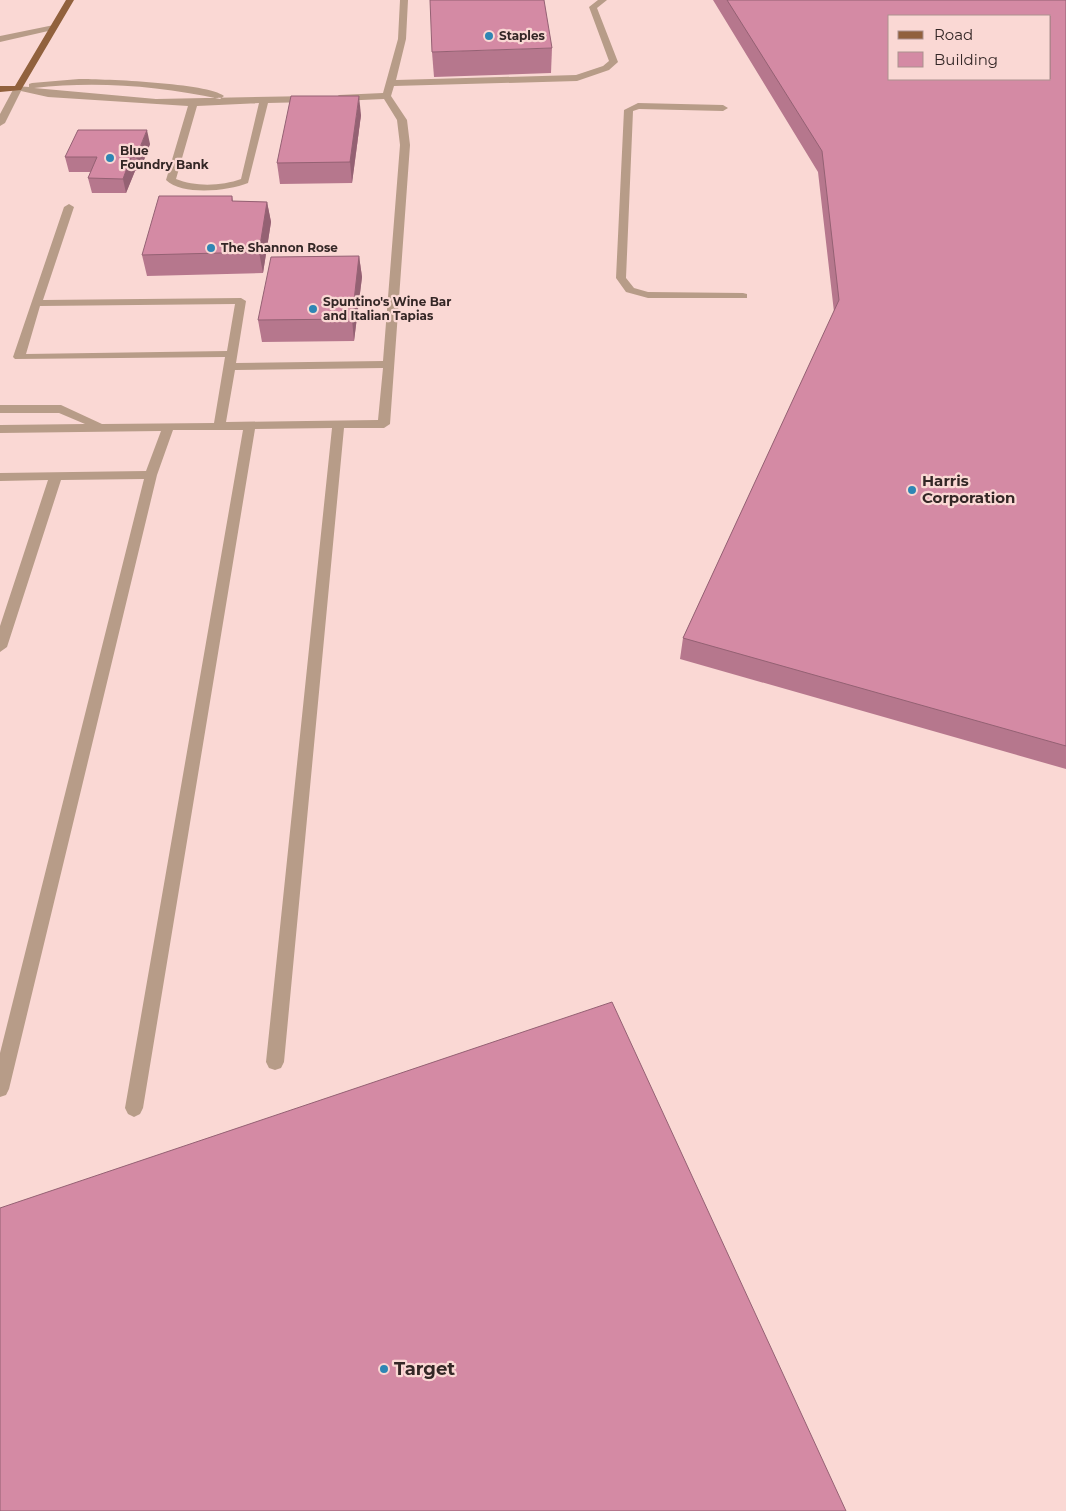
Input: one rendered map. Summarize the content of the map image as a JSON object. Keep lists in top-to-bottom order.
{
  "places": [
    "Staples",
    "Blue Foundry Bank",
    "The Shannon Rose",
    "Spuntino's Wine Bar and Italian Tapias",
    "Harris Corporation",
    "Target"
  ],
  "legend": ["Road", "Building"]
}
